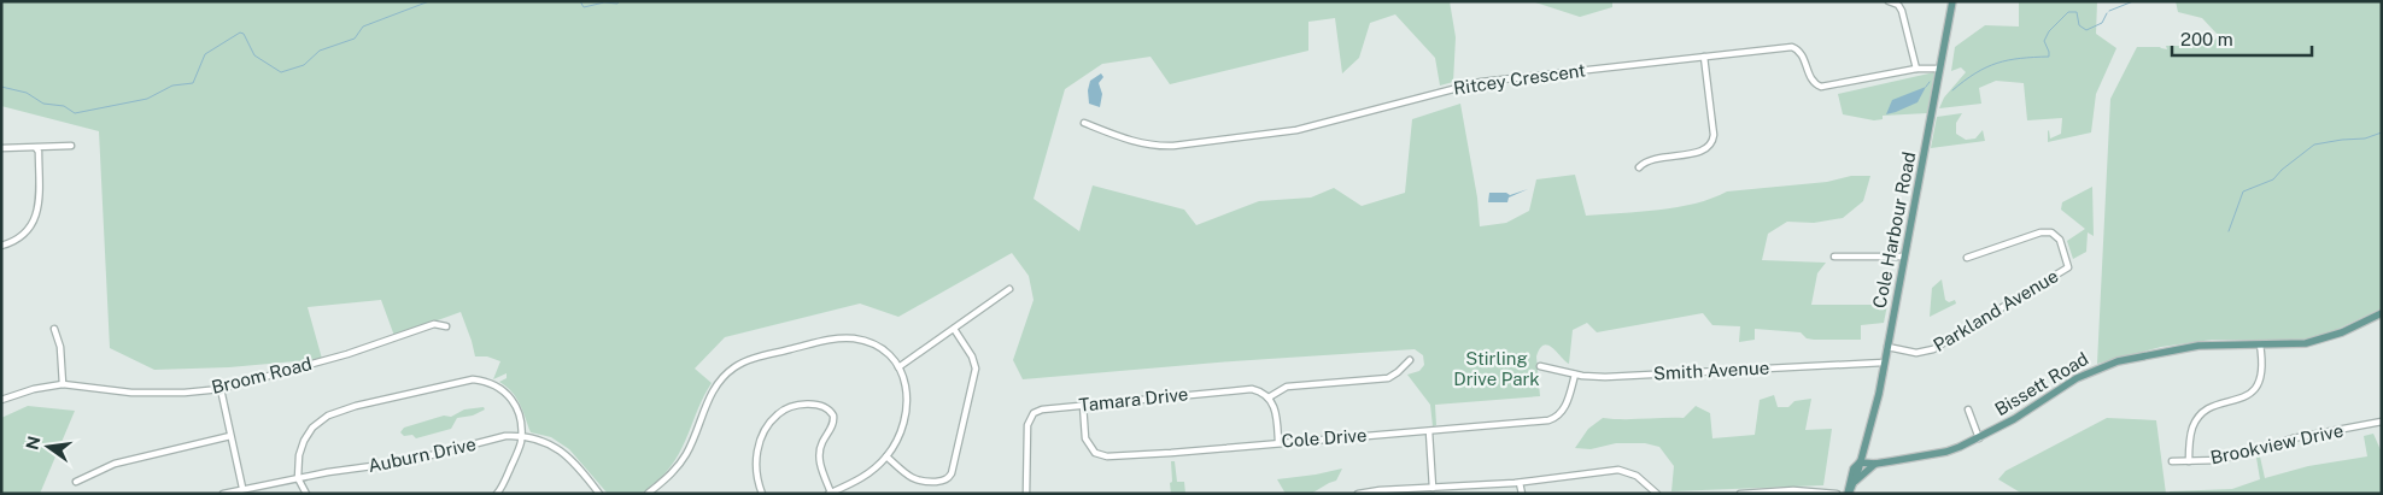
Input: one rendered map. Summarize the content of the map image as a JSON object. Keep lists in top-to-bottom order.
{
  "streets": {
    "main road": ["Cole Harbour Road", "Bissett Road"],
    "street": [
      "Ritcey Crescent",
      "Parkland Avenue",
      "Smith Avenue",
      "Broom Road",
      "Tamara Drive",
      "Cole Drive",
      "Brookview Drive",
      "Auburn Drive"
    ]
  },
  "crossings": [
    ["Ritcey Crescent", "Cole Harbour Road"],
    ["Cole Harbour Road", "Parkland Avenue"],
    ["Cole Harbour Road", "Smith Avenue"],
    ["Cole Harbour Road", "Bissett Road"],
    ["Smith Avenue", "Cole Drive"],
    ["Tamara Drive", "Cole Drive"]
  ],
  "parks": ["Stirling Drive Park"],
  "scale_bar": "200 m",
  "north": "left"
}
